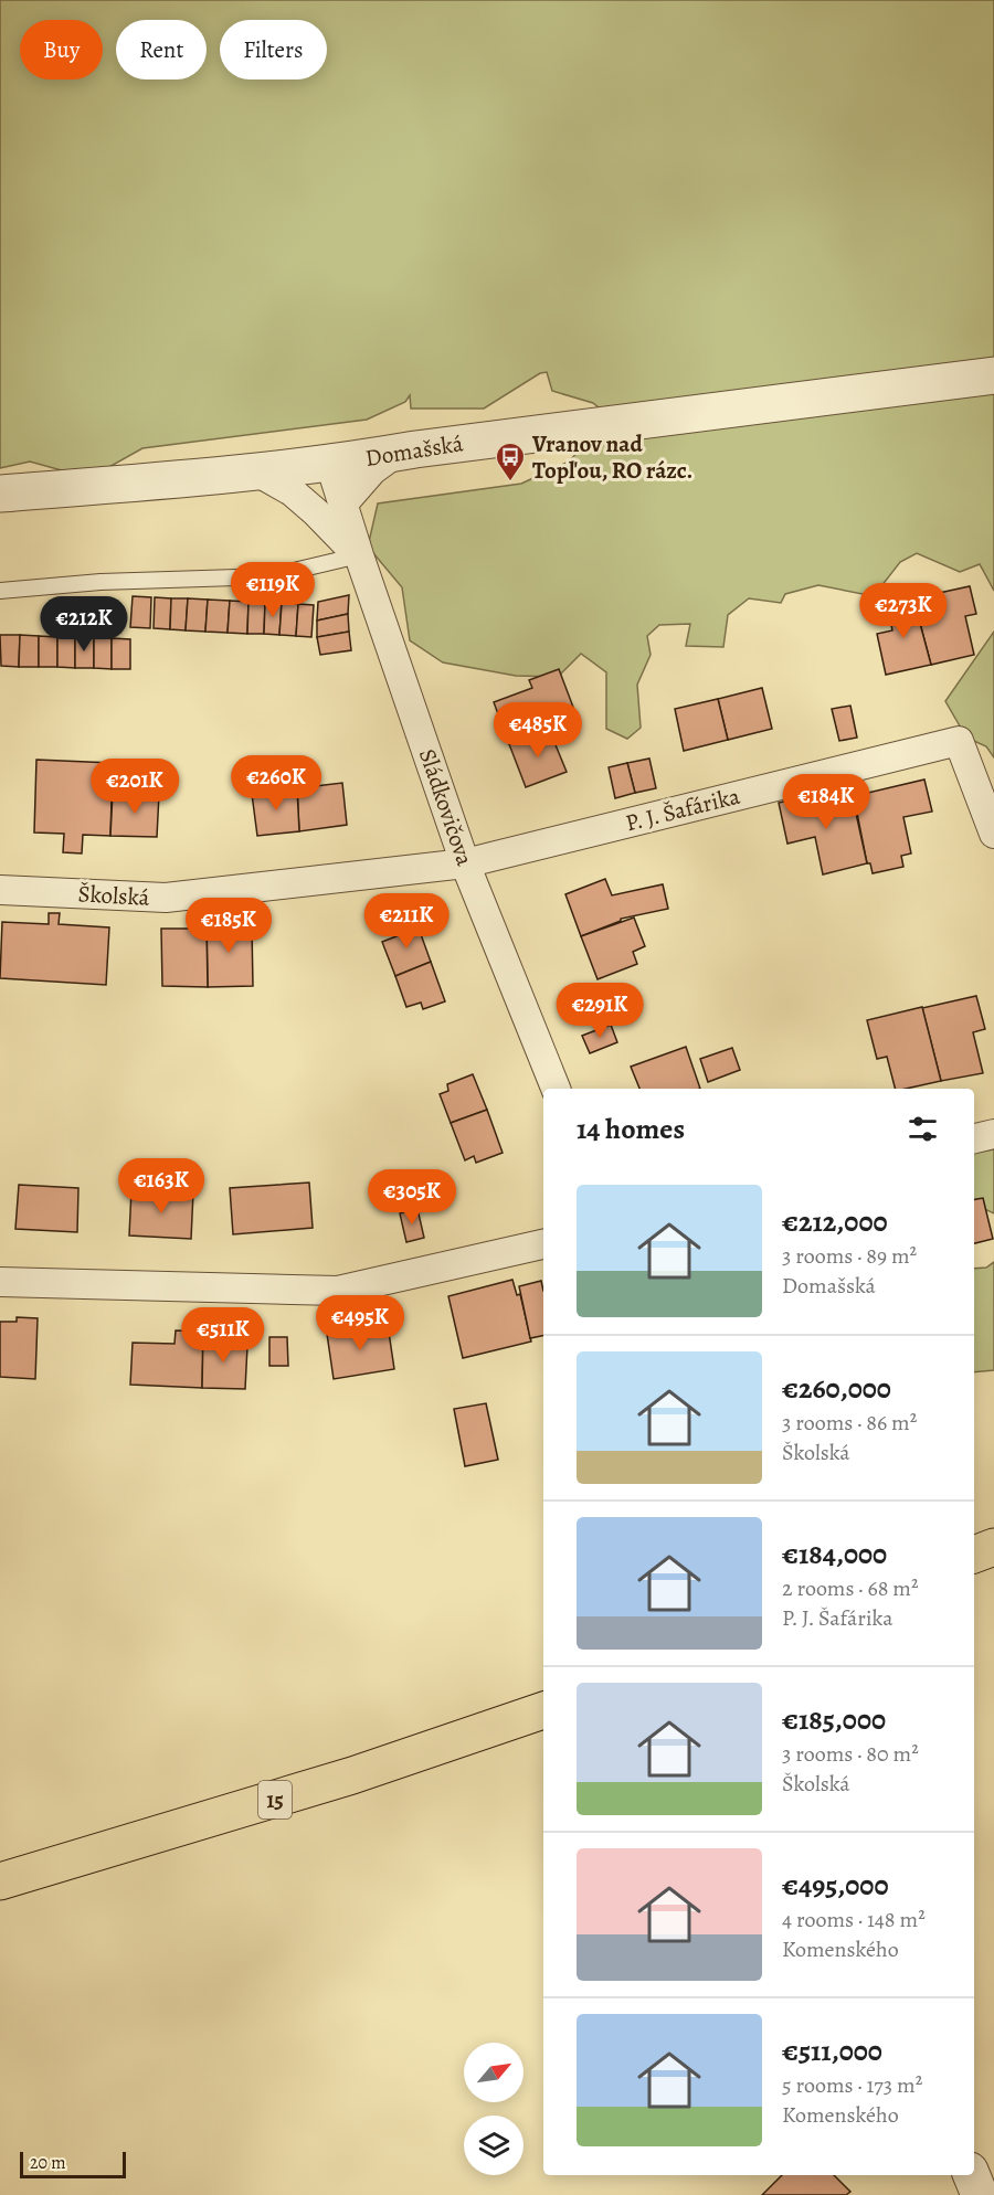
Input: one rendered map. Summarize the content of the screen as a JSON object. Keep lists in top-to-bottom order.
{
  "streets": {
    "main road": ["15"],
    "street": [
      "Domašská",
      "Sládkovičova",
      "P. J. Šafárika",
      "Školská"
    ]
  },
  "crossings": [
    ["Domašská", "Sládkovičova"],
    ["Sládkovičova", "P. J. Šafárika"],
    ["Sládkovičova", "Školská"],
    ["P. J. Šafárika", "Školská"]
  ],
  "places": {
    "bus stop": ["Vranov nad Topľou, RO rázc."]
  },
  "scale_bar": "20 m",
  "north": "top right",
  "page": {
    "chip": ["Buy", "Rent", "Filters"],
    "price": [
      "€119K",
      "€273K",
      "€212K",
      "€485K",
      "€260K",
      "€201K",
      "€184K",
      "€211K",
      "€185K",
      "€291K",
      "€163K",
      "€305K",
      "€495K",
      "€511K"
    ],
    "heading": "14 homes",
    "list": [
      {
        "name": "€212,000",
        "note": "3 rooms · 89 m² · Domašská"
      },
      {
        "name": "€260,000",
        "note": "3 rooms · 86 m² · Školská"
      },
      {
        "name": "€184,000",
        "note": "2 rooms · 68 m² · P. J. Šafárika"
      },
      {
        "name": "€185,000",
        "note": "3 rooms · 80 m² · Školská"
      },
      {
        "name": "€495,000",
        "note": "4 rooms · 148 m² · Komenského"
      },
      {
        "name": "€511,000",
        "note": "5 rooms · 173 m² · Komenského"
      }
    ],
    "scale": "20 m"
  }
}
